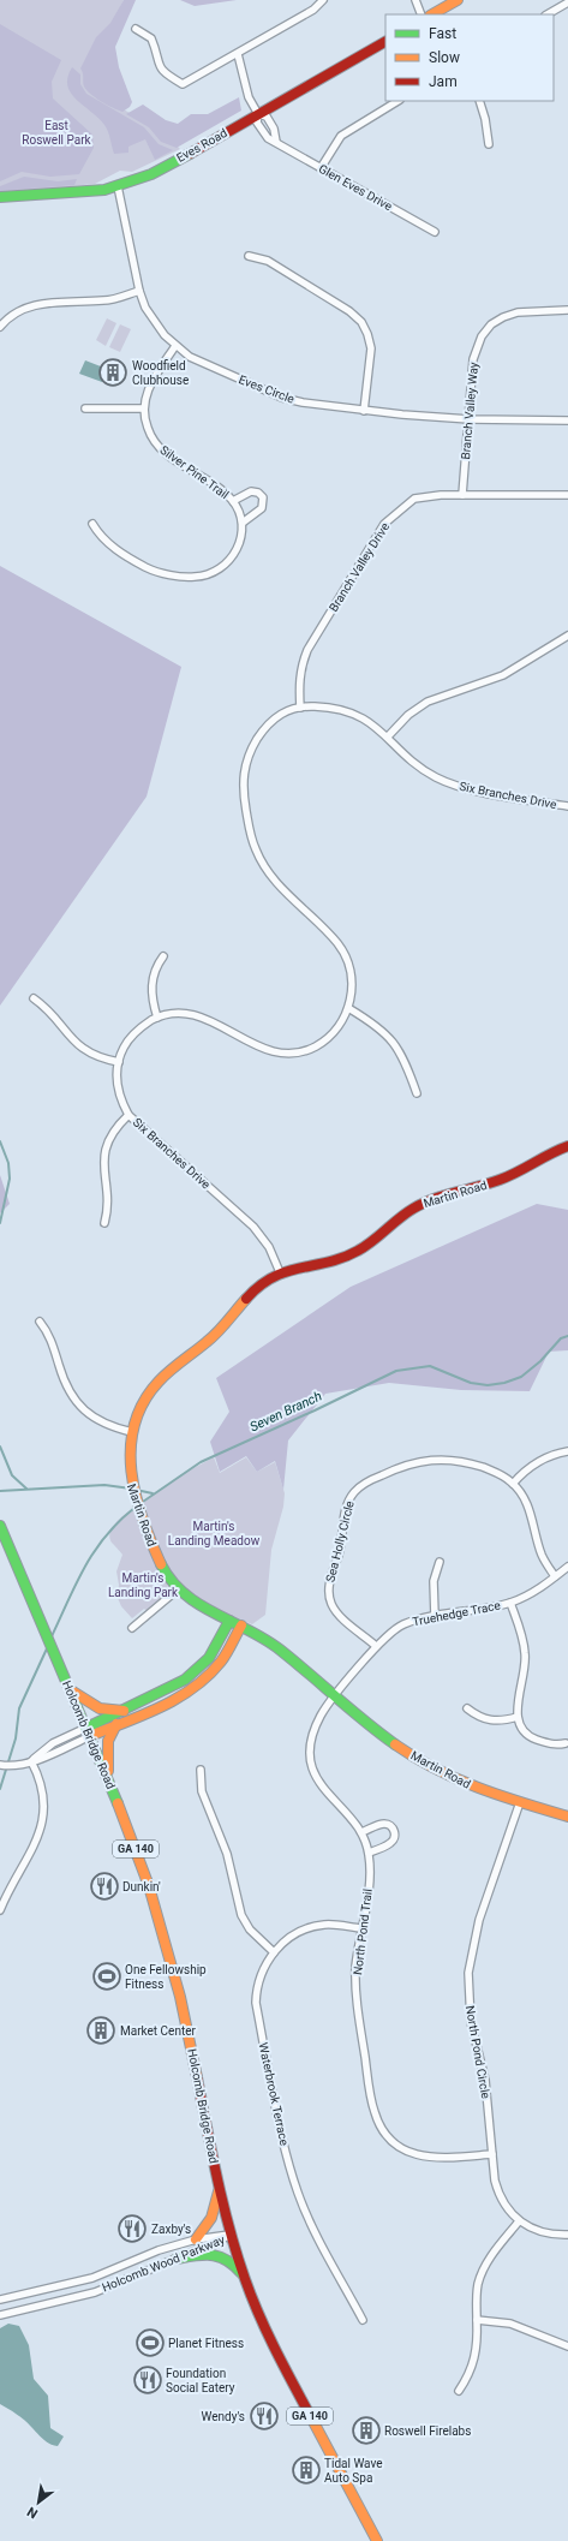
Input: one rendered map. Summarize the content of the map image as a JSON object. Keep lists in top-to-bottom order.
{
  "streets": {
    "street": [
      "Eves Road",
      "Glen Eves Drive",
      "Eves Circle",
      "Branch Valley Way",
      "Silver Pine Trail",
      "Branch Valley Drive",
      "Six Branches Drive",
      "Martin Road",
      "Sea Holly Circle",
      "Truehedge Trace",
      "Holcomb Bridge Road",
      "GA 140",
      "North Pond Trail",
      "North Pond Circle",
      "Waterbrook Terrace",
      "Holcomb Wood Parkway"
    ]
  },
  "crossings": [
    ["Eves Road", "Glen Eves Drive"],
    ["Eves Road", "Eves Circle"],
    ["Eves Circle", "Branch Valley Way"],
    ["Eves Circle", "Silver Pine Trail"],
    ["Branch Valley Way", "Branch Valley Drive"],
    ["Branch Valley Drive", "Six Branches Drive"],
    ["Six Branches Drive", "Martin Road"],
    ["Martin Road", "Truehedge Trace"],
    ["Martin Road", "North Pond Trail"],
    ["Martin Road", "North Pond Circle"],
    ["Sea Holly Circle", "Truehedge Trace"],
    ["Truehedge Trace", "North Pond Trail"],
    ["Holcomb Bridge Road", "Holcomb Wood Parkway"],
    ["North Pond Trail", "North Pond Circle"],
    ["North Pond Trail", "Waterbrook Terrace"]
  ],
  "water": ["Seven Branch"],
  "parks": ["East Roswell Park", "Martin's Landing Meadow", "Martin's Landing Park"],
  "places": {
    "building": [
      "Woodfield Clubhouse",
      "Market Center",
      "Roswell Firelabs",
      "Tidal Wave Auto Spa"
    ],
    "restaurant": [
      "Dunkin'",
      "Zaxby's",
      "Foundation Social Eatery",
      "Wendy's"
    ],
    "sports": ["One Fellowship Fitness", "Planet Fitness"]
  },
  "legend": ["Fast", "Slow", "Jam"],
  "north": "bottom left"
}
